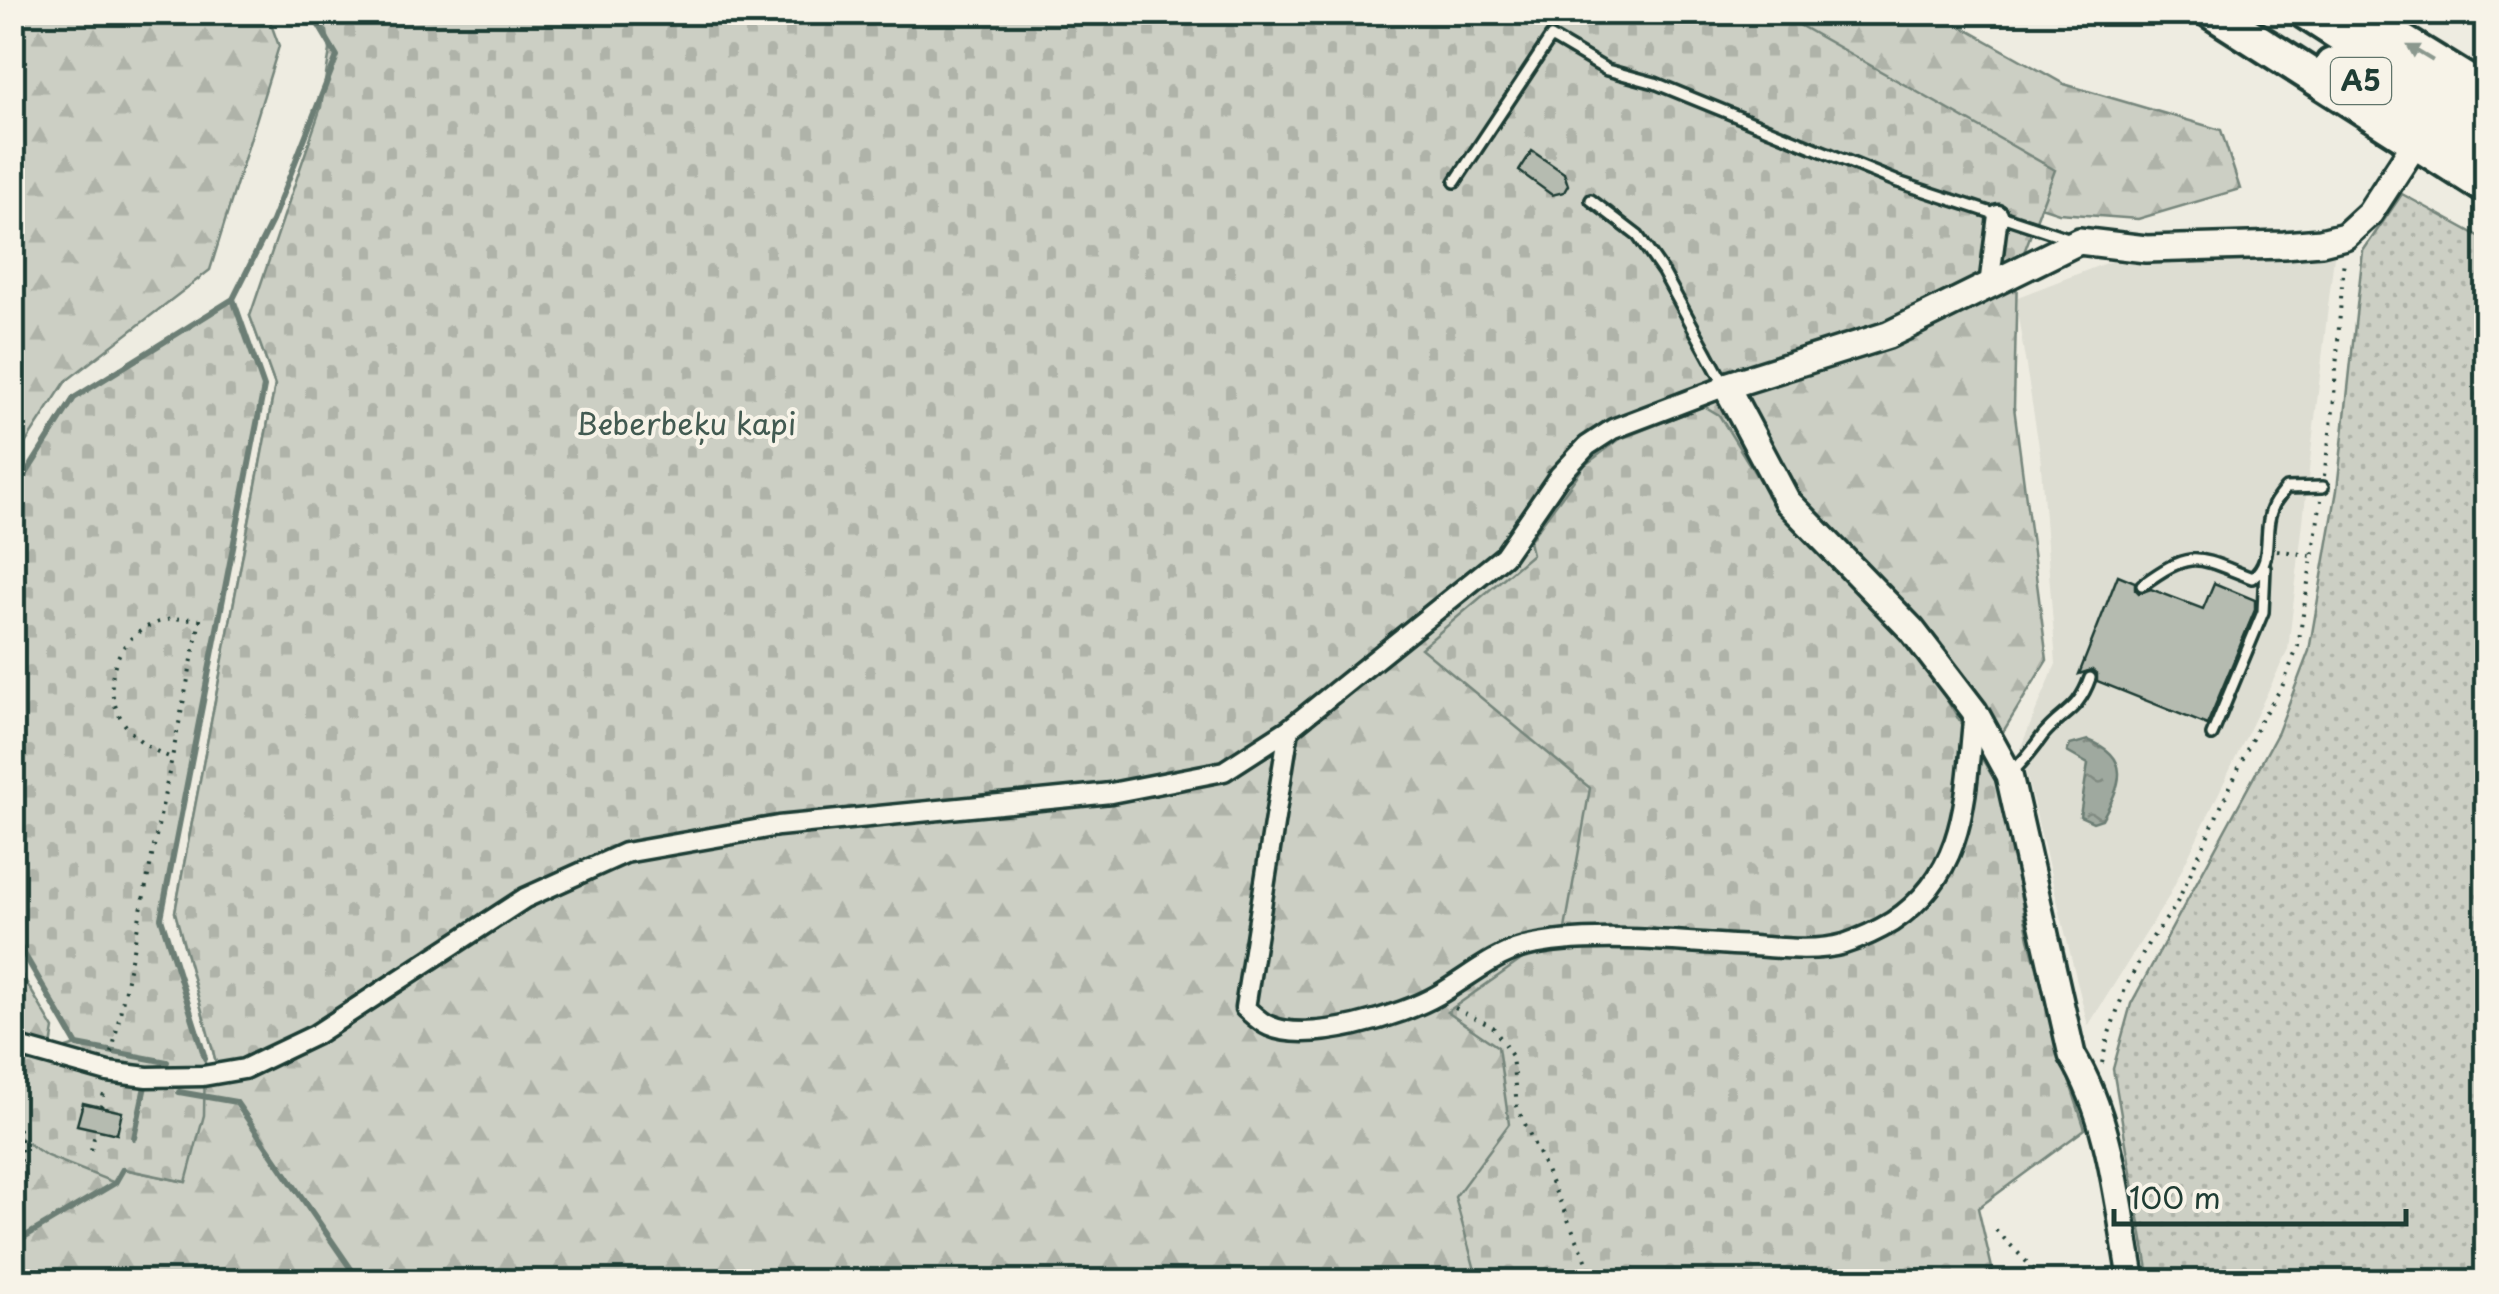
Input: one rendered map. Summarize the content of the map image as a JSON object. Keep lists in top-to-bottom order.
{
  "streets": {
    "highway": ["A5"]
  },
  "parks": ["Beberbeķu kapi"],
  "scale_bar": "100 m"
}
